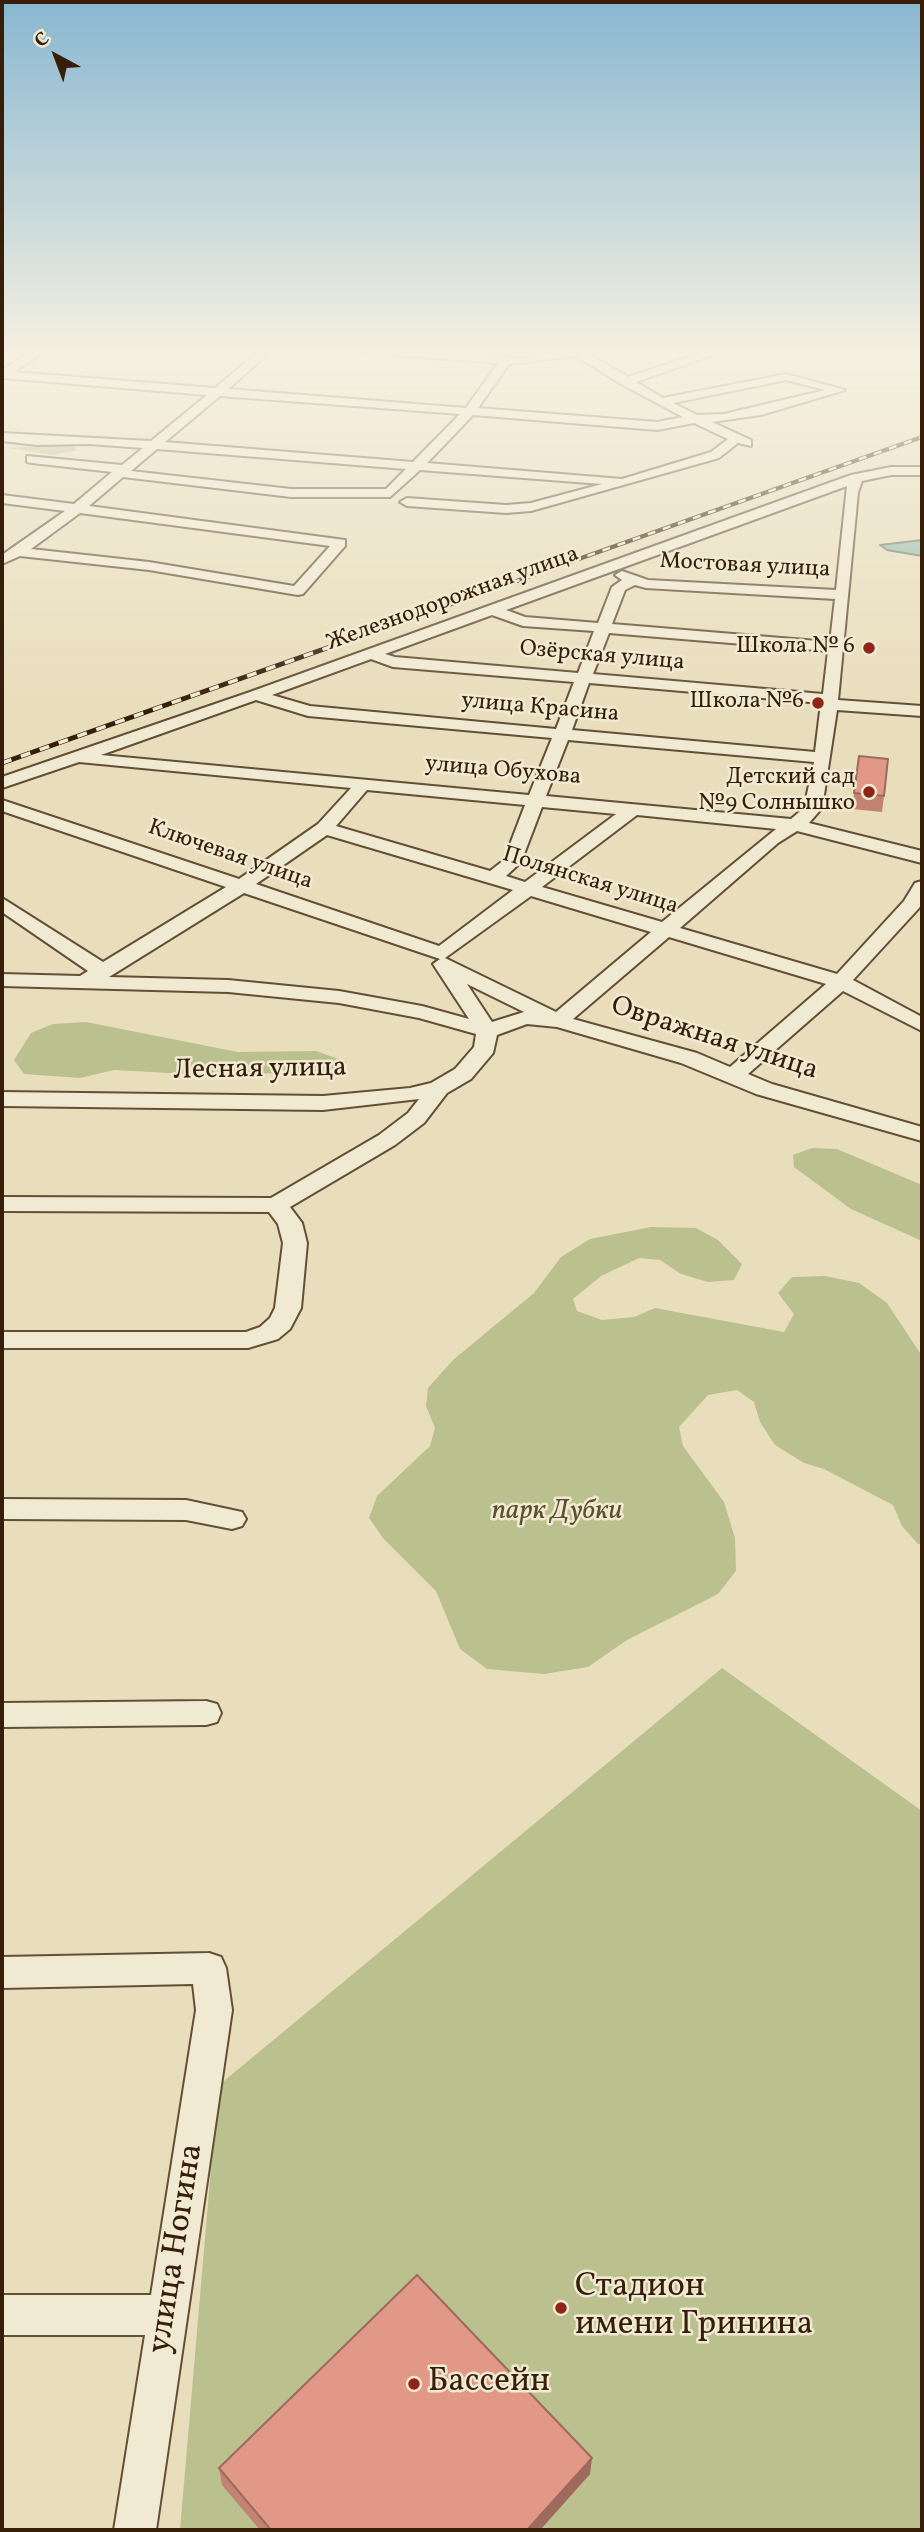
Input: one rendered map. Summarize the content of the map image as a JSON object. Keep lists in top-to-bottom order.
{
  "streets": {
    "street": [
      "Мостовая улица",
      "Железнодорожная улица",
      "Озёрская улица",
      "улица Красина",
      "улица Обухова",
      "Ключевая улица",
      "Полянская улица",
      "Овражная улица",
      "Лесная улица",
      "улица Ногина"
    ]
  },
  "crossings": [
    ["Мостовая улица", "Железнодорожная улица"],
    ["Железнодорожная улица", "Озёрская улица"],
    ["Железнодорожная улица", "улица Красина"],
    ["Железнодорожная улица", "улица Обухова"],
    ["Ключевая улица", "Овражная улица"],
    ["Овражная улица", "Лесная улица"]
  ],
  "parks": ["парк Дубки"],
  "places": [
    "Школа № 6",
    "Школа №6",
    "Детский сад №9 Солнышко",
    "Стадион имени Гринина",
    "Бассейн"
  ],
  "north": "top left"
}
